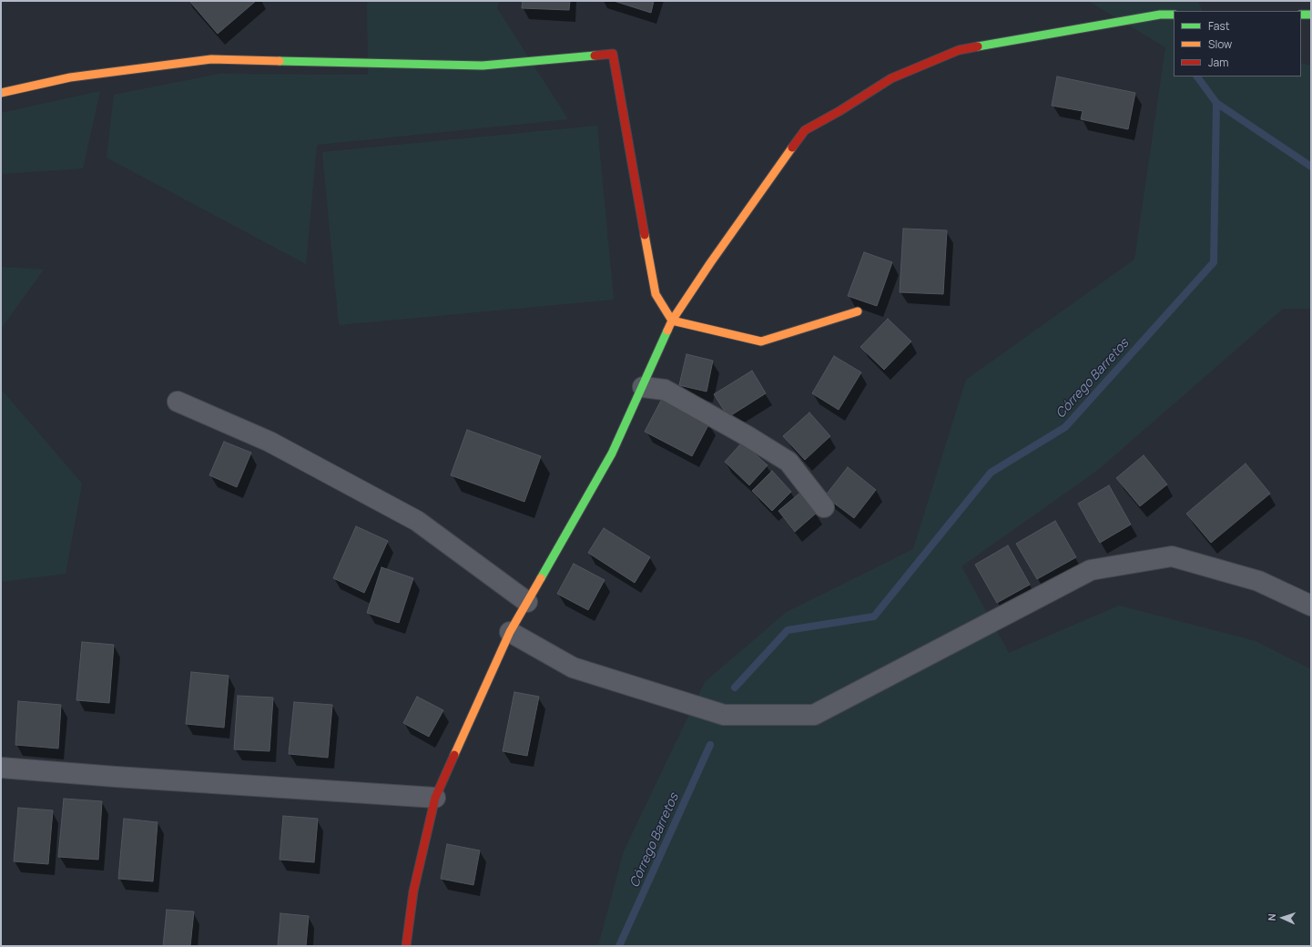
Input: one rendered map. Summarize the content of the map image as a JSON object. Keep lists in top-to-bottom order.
{
  "water": ["Córrego Barretos"],
  "legend": ["Fast", "Slow", "Jam"],
  "north": "left"
}
